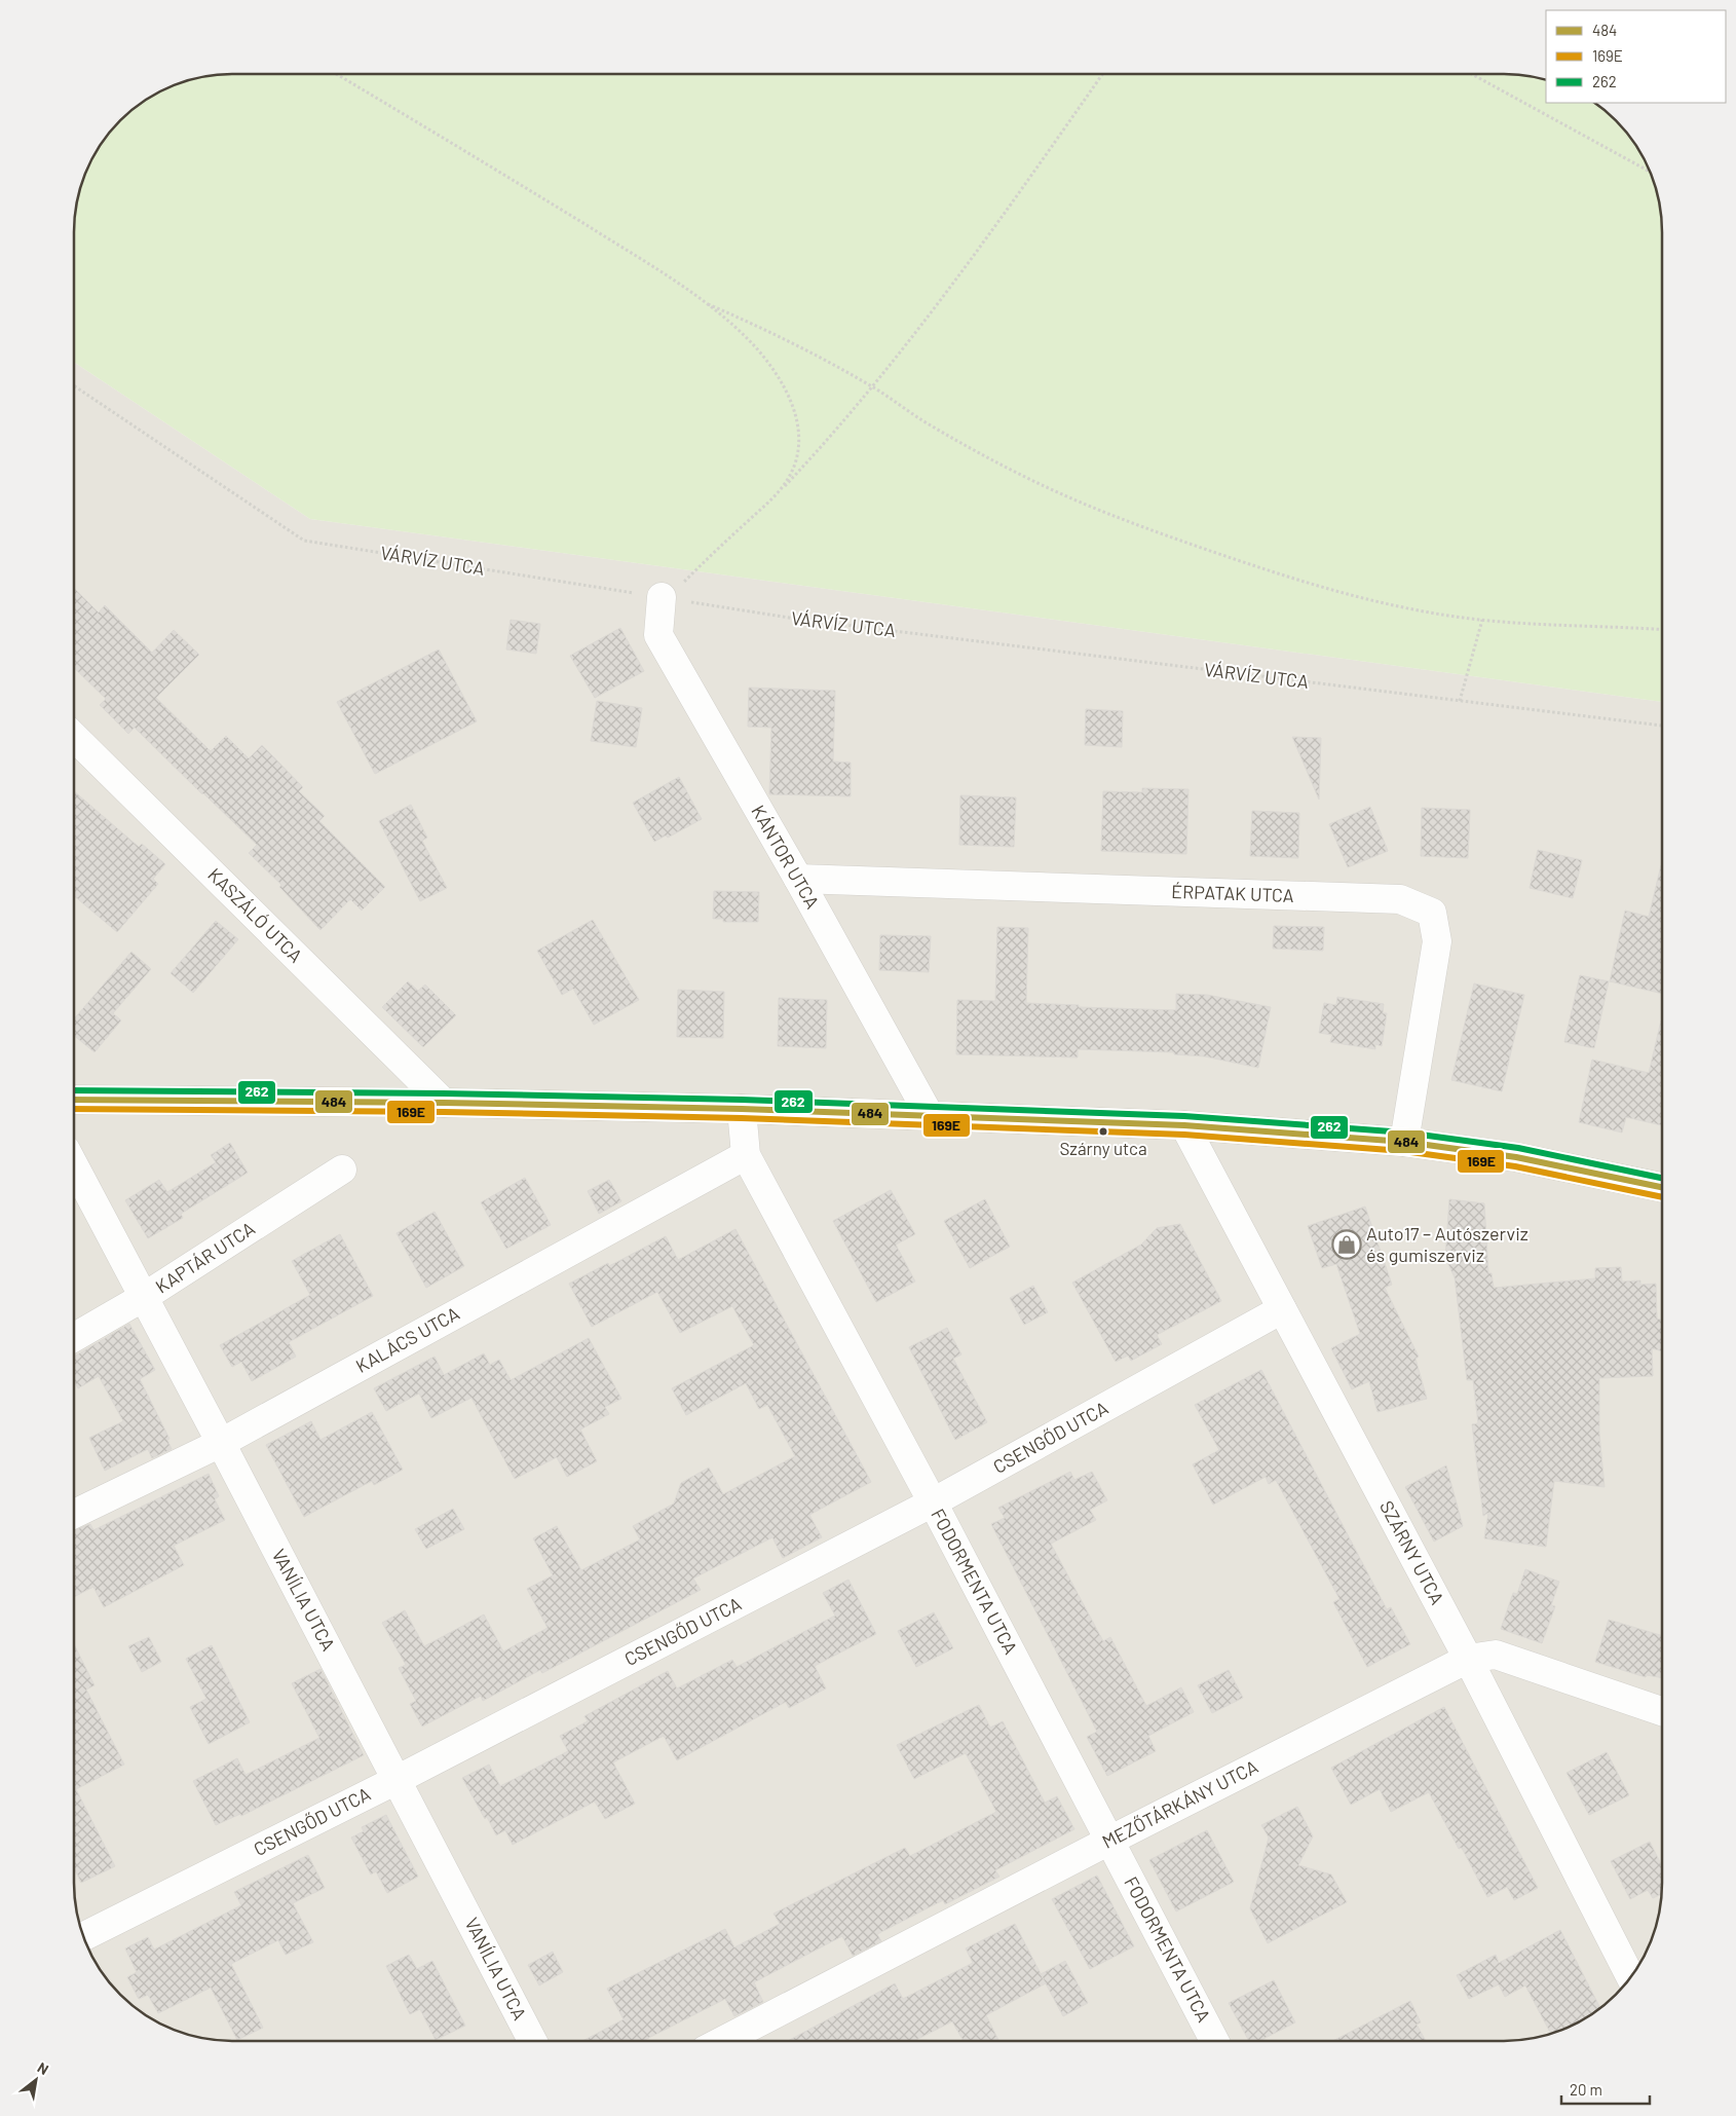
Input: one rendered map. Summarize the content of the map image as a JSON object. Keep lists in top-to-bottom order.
{
  "streets": {
    "street": [
      "KÁNTOR UTCA",
      "ÉRPATAK UTCA",
      "KASZÁLÓ UTCA",
      "KAPTÁR UTCA",
      "KALÁCS UTCA",
      "CSENGŐD UTCA",
      "SZÁRNY UTCA",
      "FODORMENTA UTCA",
      "VANÍLIA UTCA",
      "MEZŐTÁRKÁNY UTCA"
    ],
    "path": ["VÁRVÍZ UTCA"]
  },
  "crossings": [
    ["VÁRVÍZ UTCA", "KÁNTOR UTCA"],
    ["KÁNTOR UTCA", "ÉRPATAK UTCA"],
    ["KAPTÁR UTCA", "VANÍLIA UTCA"],
    ["KALÁCS UTCA", "FODORMENTA UTCA"],
    ["KALÁCS UTCA", "VANÍLIA UTCA"],
    ["CSENGŐD UTCA", "SZÁRNY UTCA"],
    ["CSENGŐD UTCA", "FODORMENTA UTCA"],
    ["CSENGŐD UTCA", "VANÍLIA UTCA"],
    ["SZÁRNY UTCA", "MEZŐTÁRKÁNY UTCA"],
    ["FODORMENTA UTCA", "MEZŐTÁRKÁNY UTCA"]
  ],
  "places": {
    "other": ["Szárny utca"],
    "shop": ["Auto17 – Autószerviz és gumiszerviz"]
  },
  "lines": ["transit line 262", "transit line 484", "transit line 169E"],
  "legend": ["484", "169E", "262"],
  "scale_bar": "20 m",
  "north": "top right"
}
